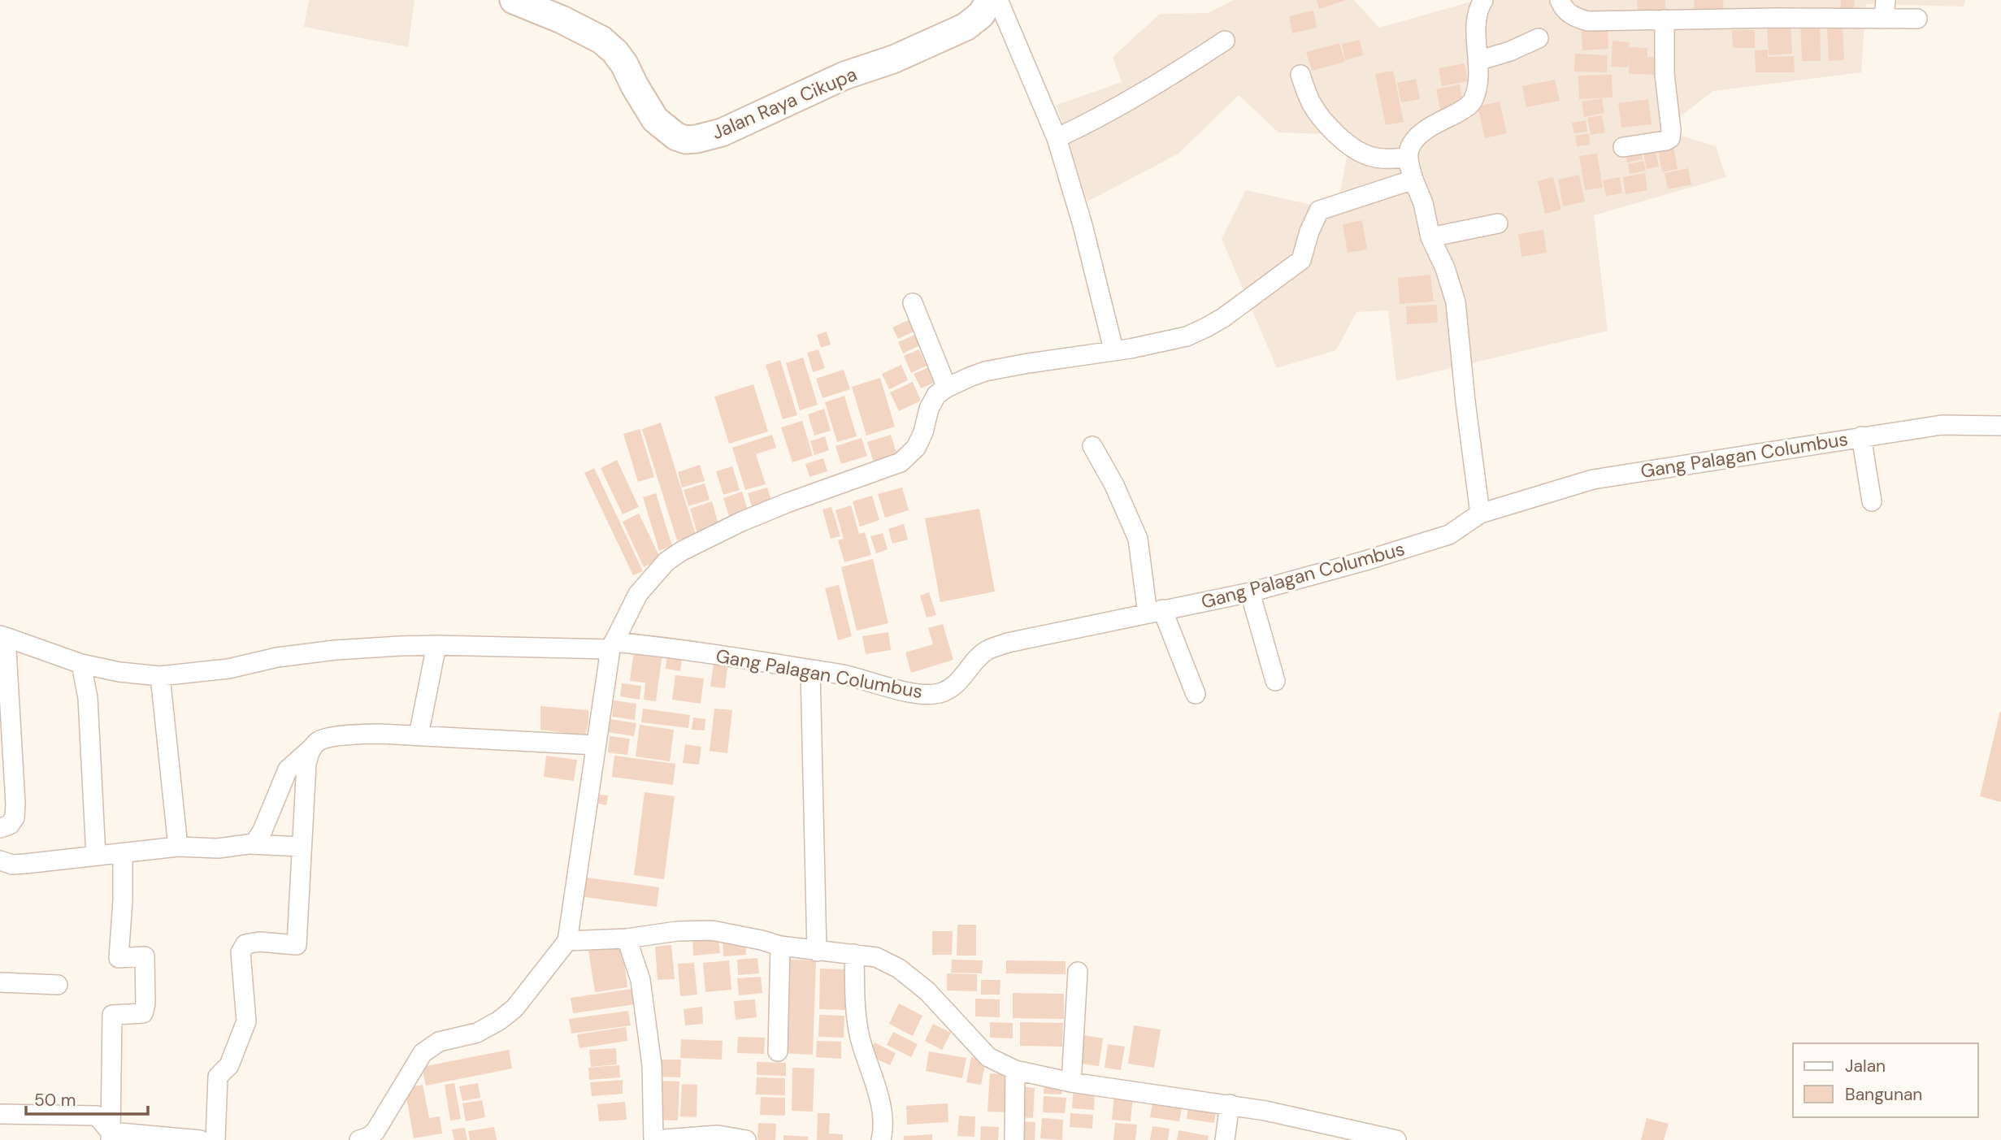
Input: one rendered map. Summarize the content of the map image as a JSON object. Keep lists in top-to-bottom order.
{
  "streets": {
    "main road": ["Jalan Raya Cikupa"],
    "street": ["Gang Palagan Columbus"]
  },
  "legend": ["Jalan", "Bangunan"],
  "scale_bar": "50 m"
}
